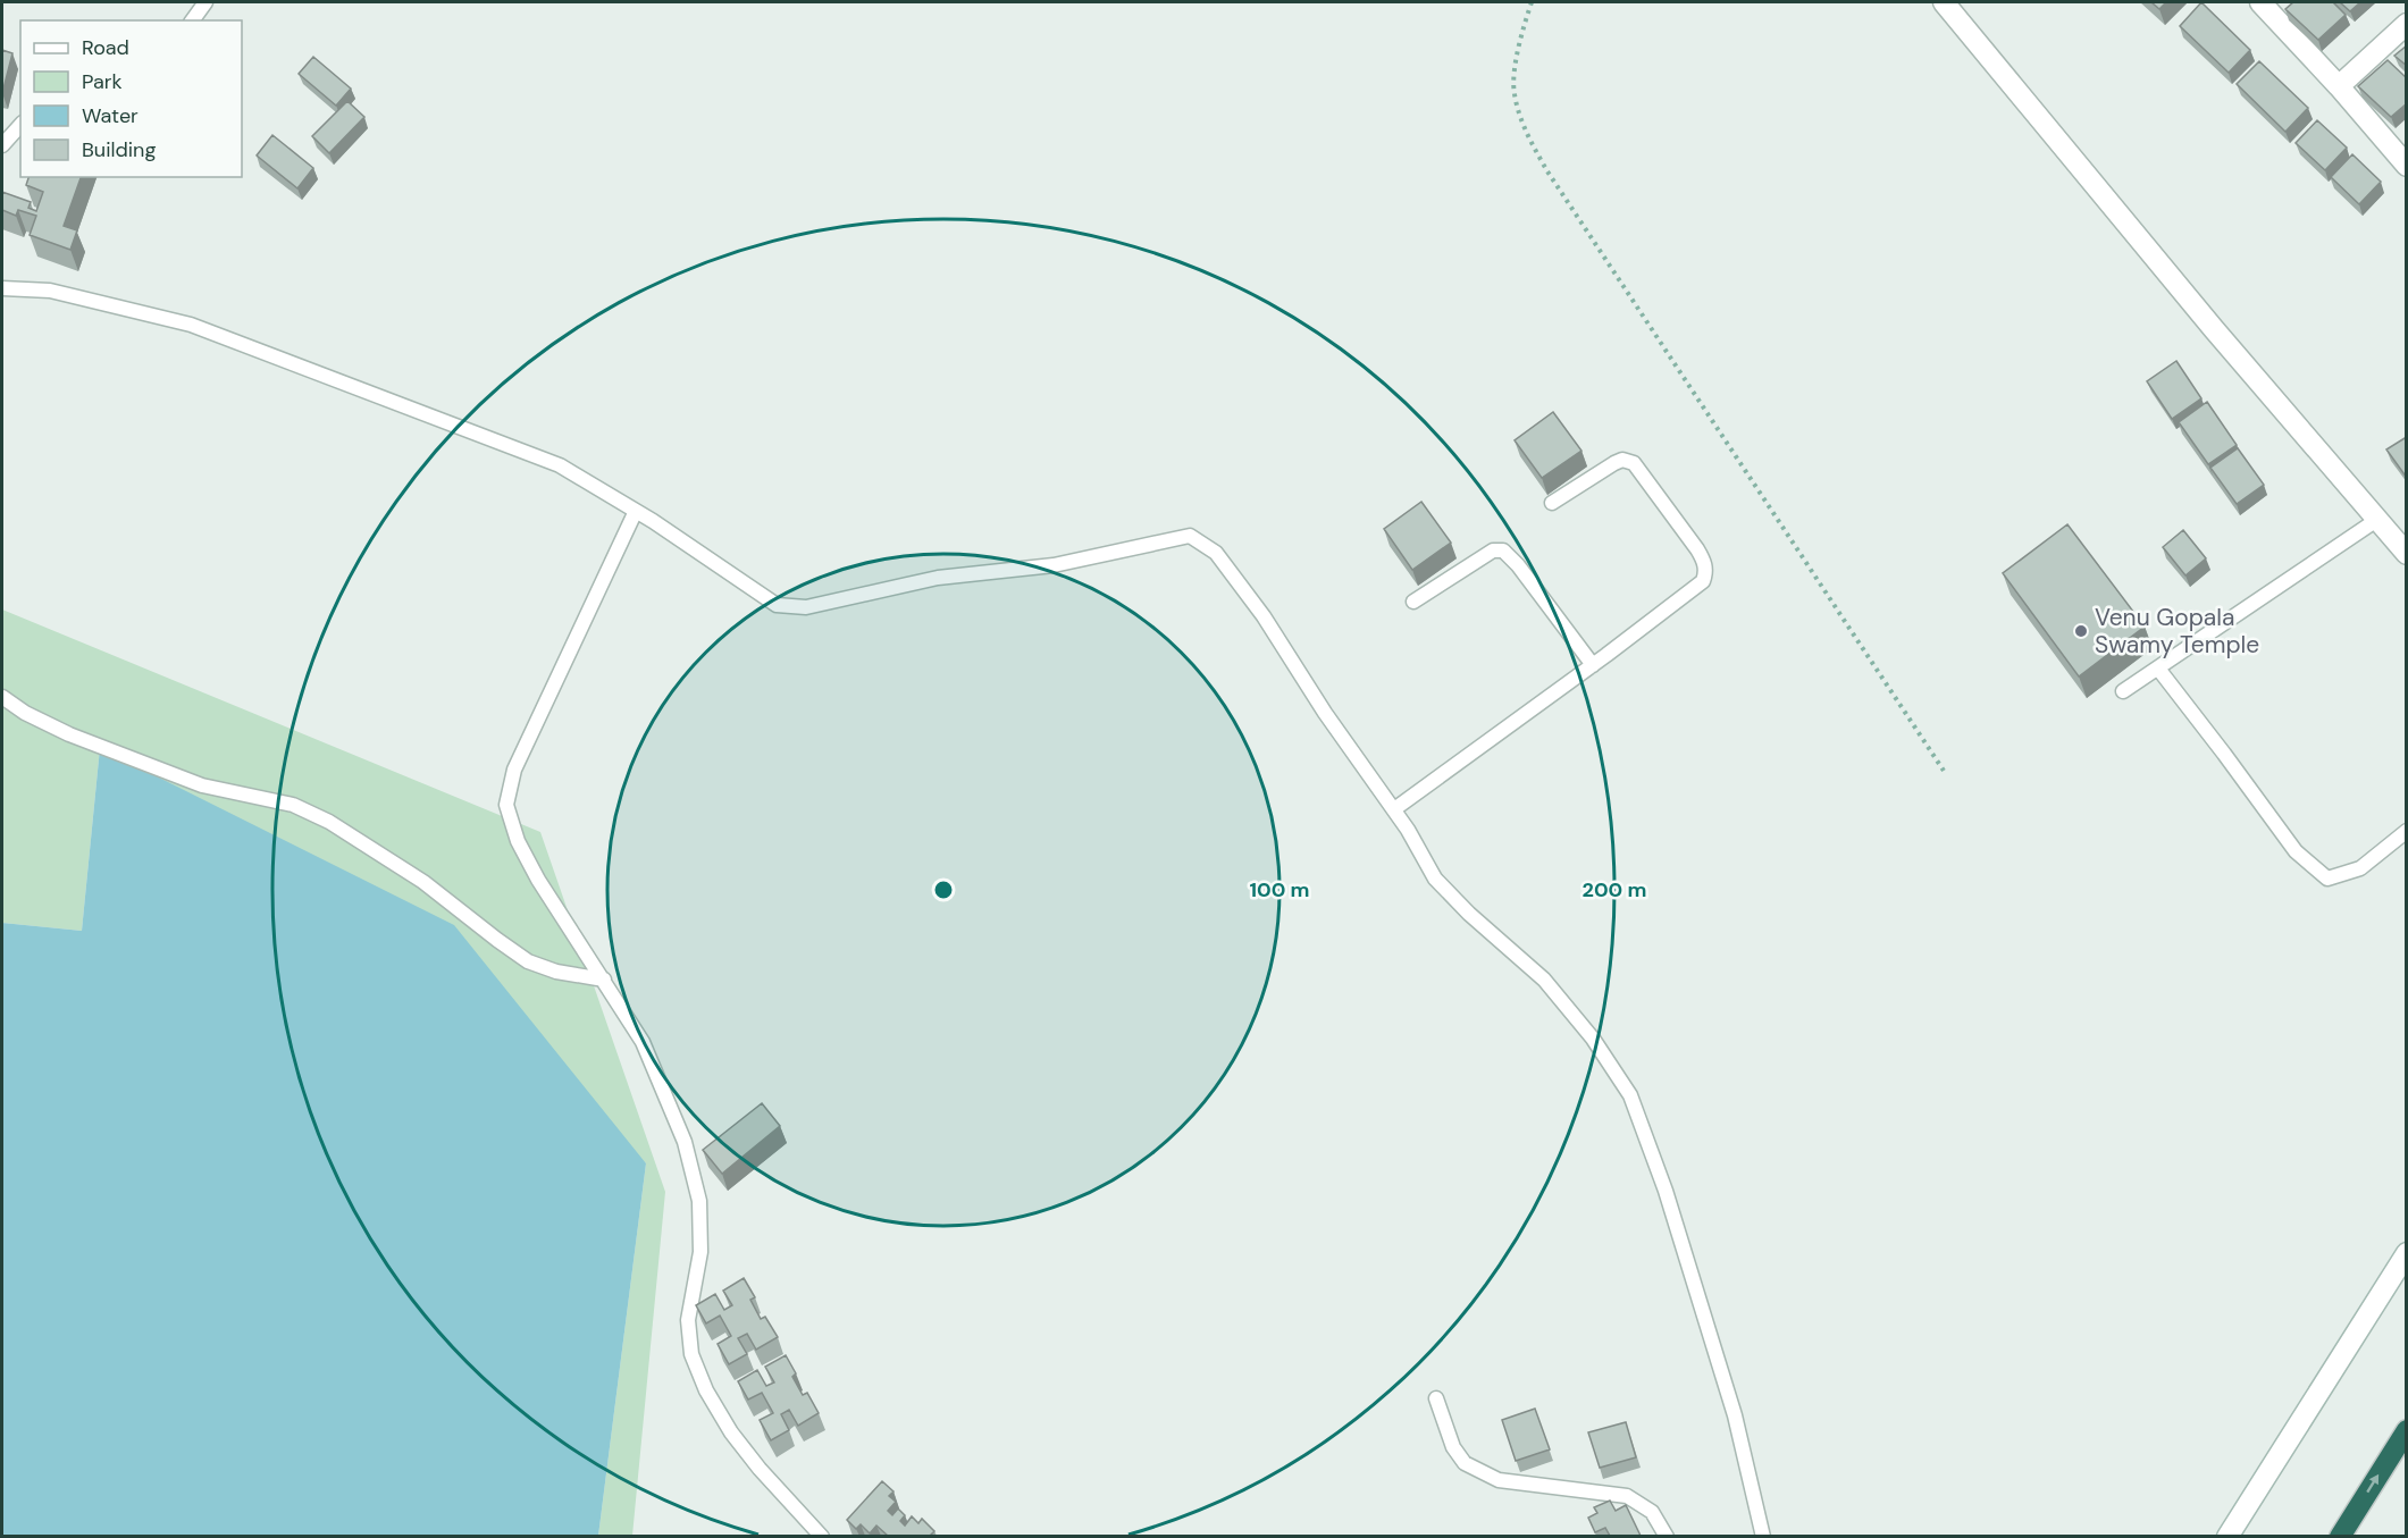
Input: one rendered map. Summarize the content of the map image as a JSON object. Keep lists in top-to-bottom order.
{
  "places": ["Venu Gopala Swamy Temple"],
  "legend": [
    "Road",
    "Park",
    "Water",
    "Building"
  ],
  "rings": ["100 m", "200 m"]
}
